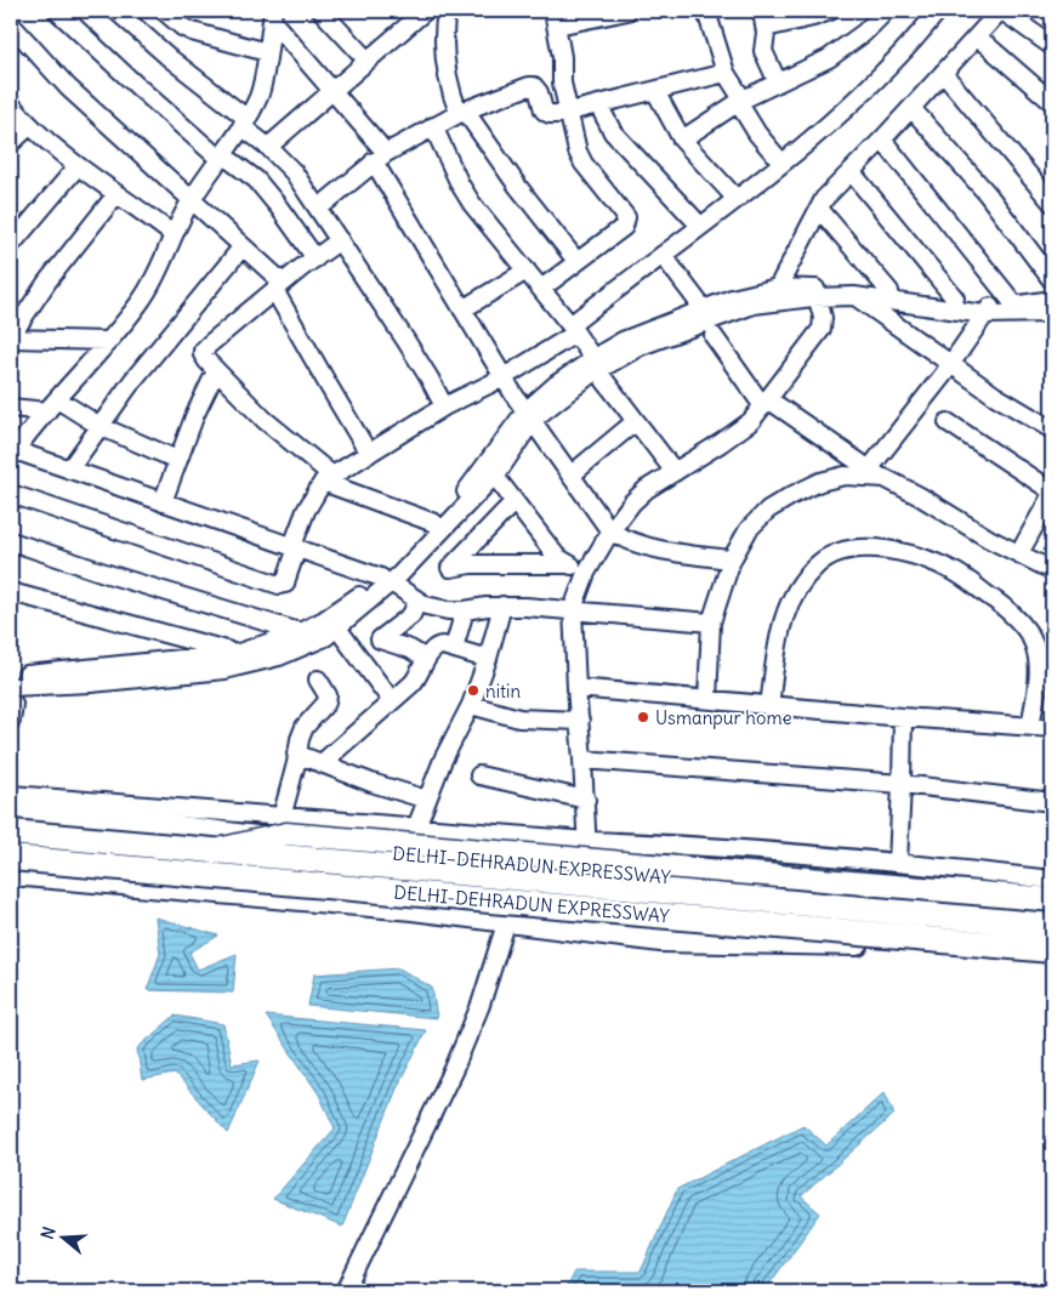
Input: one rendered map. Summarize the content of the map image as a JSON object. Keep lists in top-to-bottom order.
{
  "streets": {
    "highway": ["DELHI–DEHRADUN EXPRESSWAY", "DELHI-DEHRADUN EXPRESSWAY"]
  },
  "places": ["nitin", "Usmanpur home"],
  "north": "left"
}
